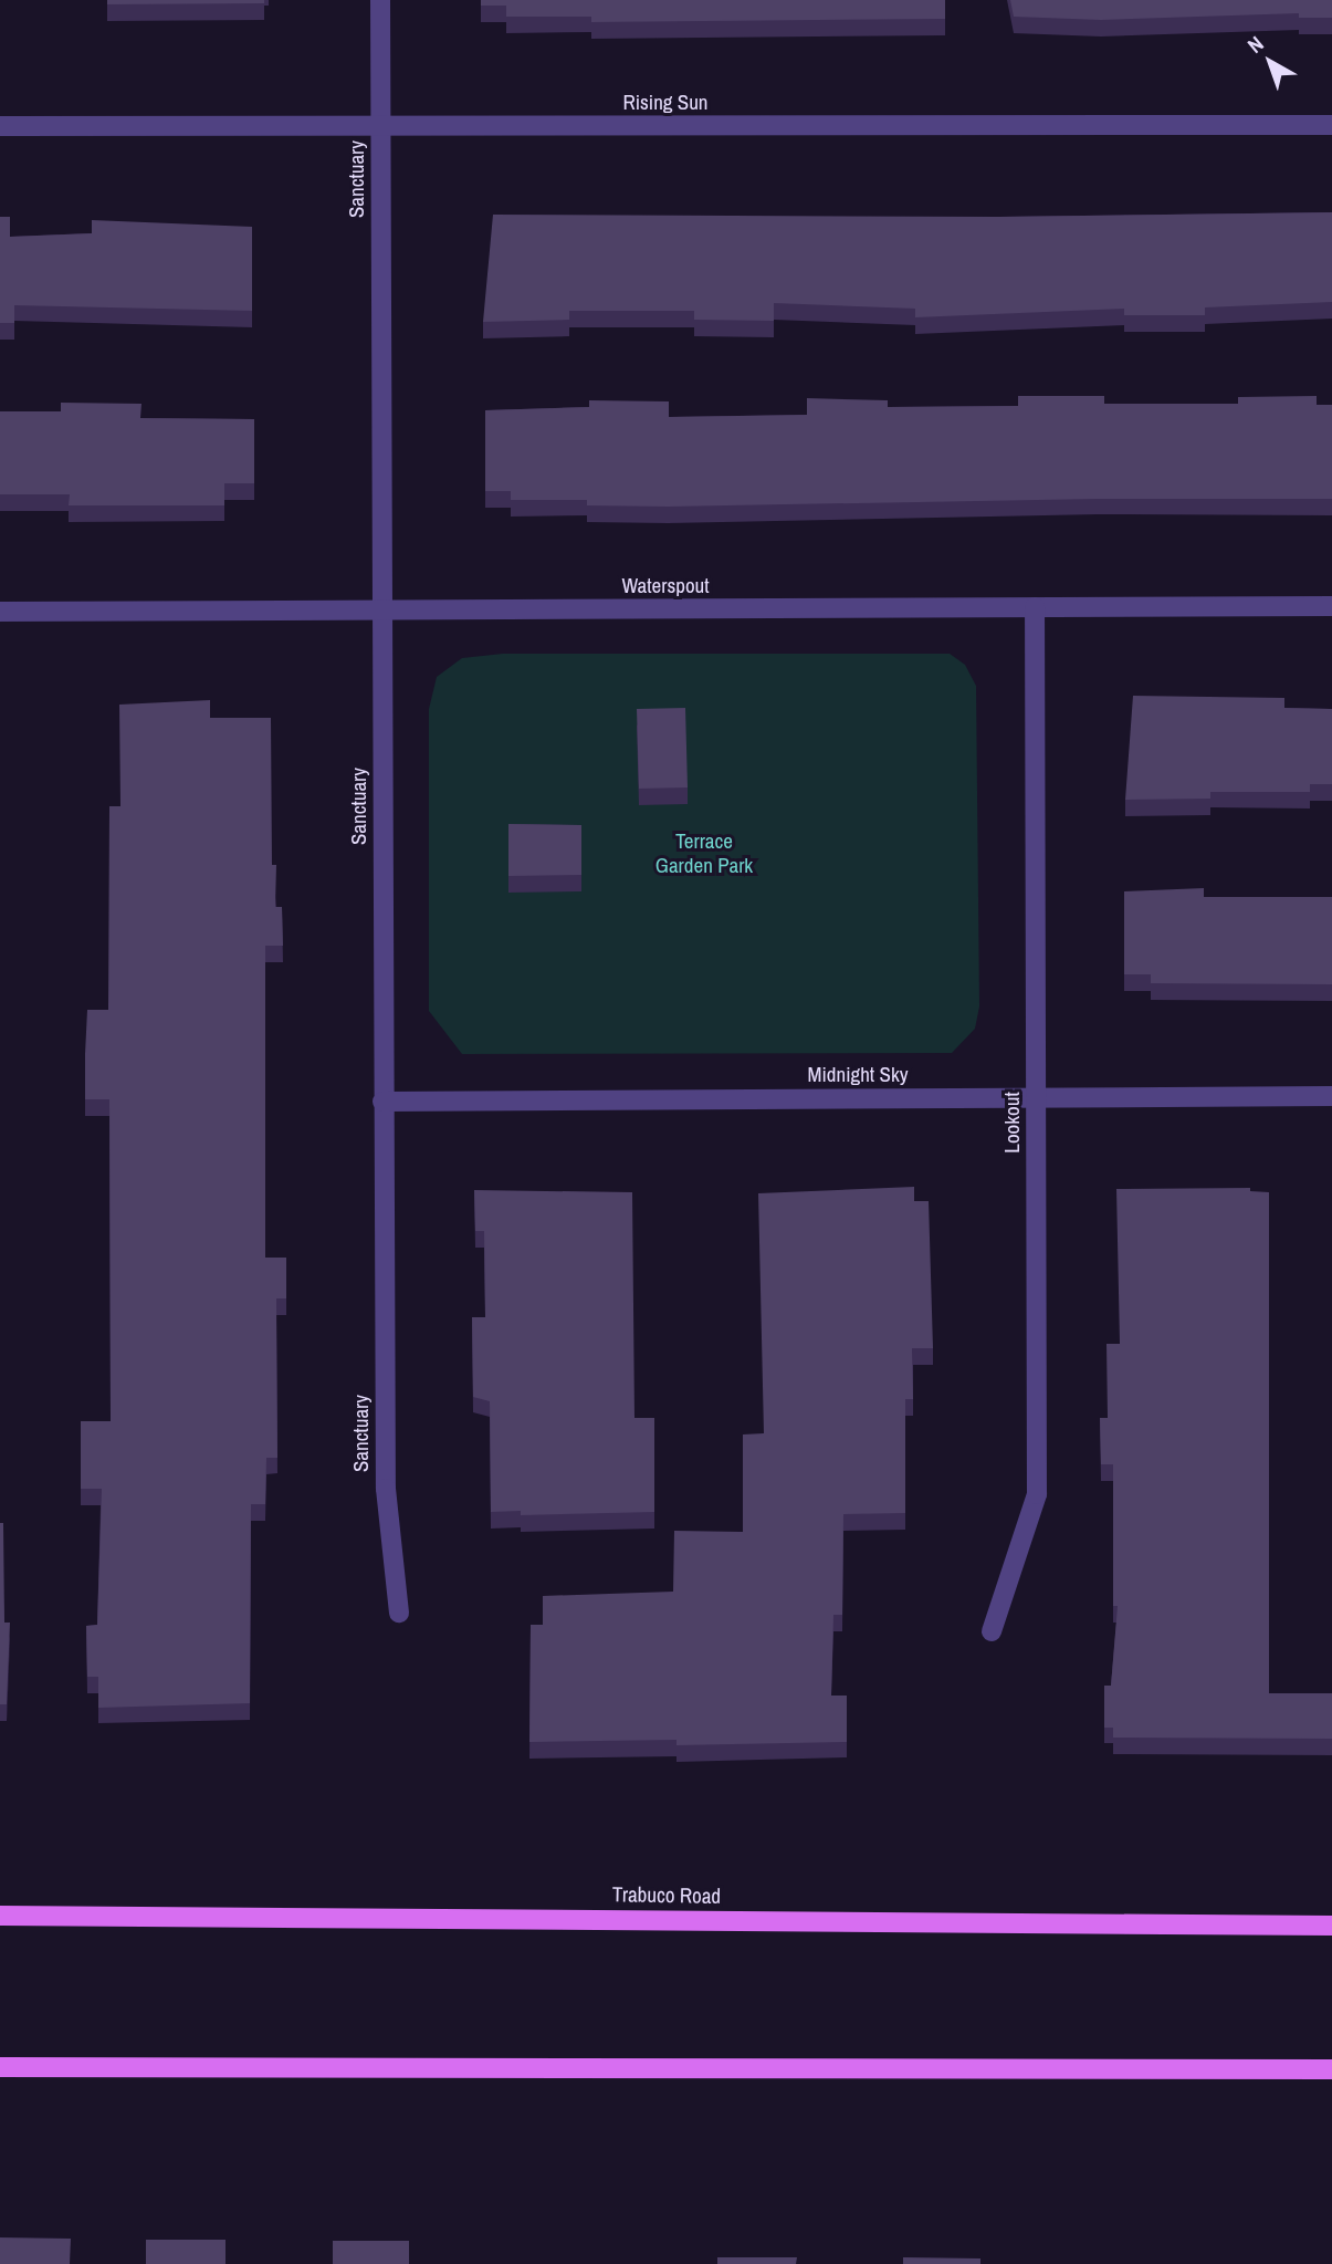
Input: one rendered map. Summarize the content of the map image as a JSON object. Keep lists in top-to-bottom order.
{
  "streets": {
    "main road": ["Trabuco Road"],
    "street": [
      "Rising Sun",
      "Sanctuary",
      "Waterspout",
      "Midnight Sky",
      "Lookout"
    ]
  },
  "crossings": [
    ["Rising Sun", "Sanctuary"],
    ["Sanctuary", "Waterspout"],
    ["Sanctuary", "Midnight Sky"],
    ["Waterspout", "Lookout"],
    ["Midnight Sky", "Lookout"]
  ],
  "parks": ["Terrace Garden Park"],
  "north": "top left"
}
